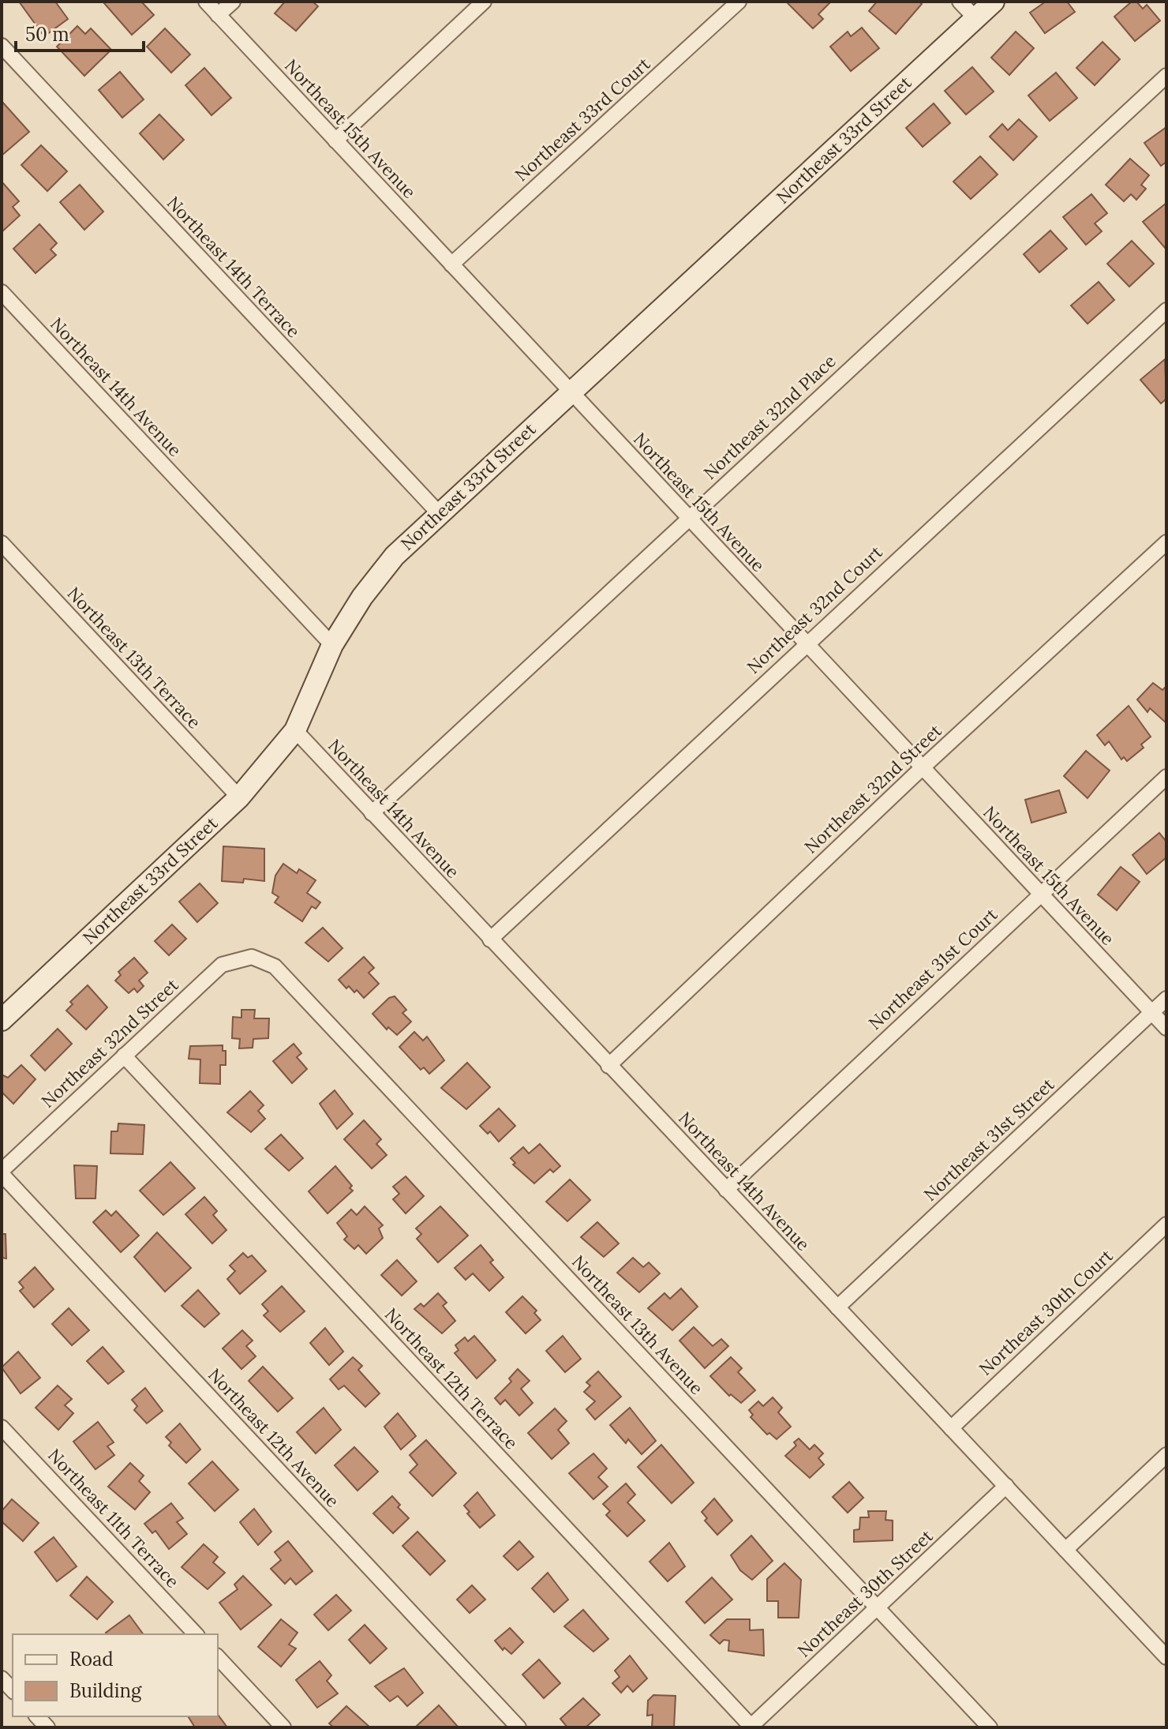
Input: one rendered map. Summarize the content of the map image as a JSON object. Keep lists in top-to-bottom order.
{
  "streets": {
    "street": [
      "Northeast 33rd Court",
      "Northeast 15th Avenue",
      "Northeast 33rd Street",
      "Northeast 14th Terrace",
      "Northeast 14th Avenue",
      "Northeast 32nd Place",
      "Northeast 32nd Court",
      "Northeast 13th Terrace",
      "Northeast 32nd Street",
      "Northeast 31st Court",
      "Northeast 31st Street",
      "Northeast 30th Court",
      "Northeast 13th Avenue",
      "Northeast 12th Terrace",
      "Northeast 12th Avenue",
      "Northeast 11th Terrace",
      "Northeast 30th Street"
    ]
  },
  "crossings": [
    ["Northeast 33rd Court", "Northeast 15th Avenue"],
    ["Northeast 15th Avenue", "Northeast 33rd Street"],
    ["Northeast 15th Avenue", "Northeast 32nd Place"],
    ["Northeast 15th Avenue", "Northeast 32nd Court"],
    ["Northeast 15th Avenue", "Northeast 32nd Street"],
    ["Northeast 15th Avenue", "Northeast 31st Court"],
    ["Northeast 15th Avenue", "Northeast 31st Street"],
    ["Northeast 33rd Street", "Northeast 14th Terrace"],
    ["Northeast 33rd Street", "Northeast 14th Avenue"],
    ["Northeast 33rd Street", "Northeast 13th Terrace"],
    ["Northeast 14th Avenue", "Northeast 32nd Place"],
    ["Northeast 14th Avenue", "Northeast 32nd Court"],
    ["Northeast 14th Avenue", "Northeast 32nd Street"],
    ["Northeast 14th Avenue", "Northeast 31st Court"],
    ["Northeast 14th Avenue", "Northeast 31st Street"],
    ["Northeast 14th Avenue", "Northeast 30th Court"],
    ["Northeast 14th Avenue", "Northeast 30th Street"],
    ["Northeast 32nd Street", "Northeast 13th Avenue"],
    ["Northeast 32nd Street", "Northeast 12th Terrace"],
    ["Northeast 32nd Street", "Northeast 12th Avenue"],
    ["Northeast 13th Avenue", "Northeast 30th Street"],
    ["Northeast 12th Terrace", "Northeast 30th Street"]
  ],
  "legend": ["Road", "Building"],
  "scale_bar": "50 m"
}
